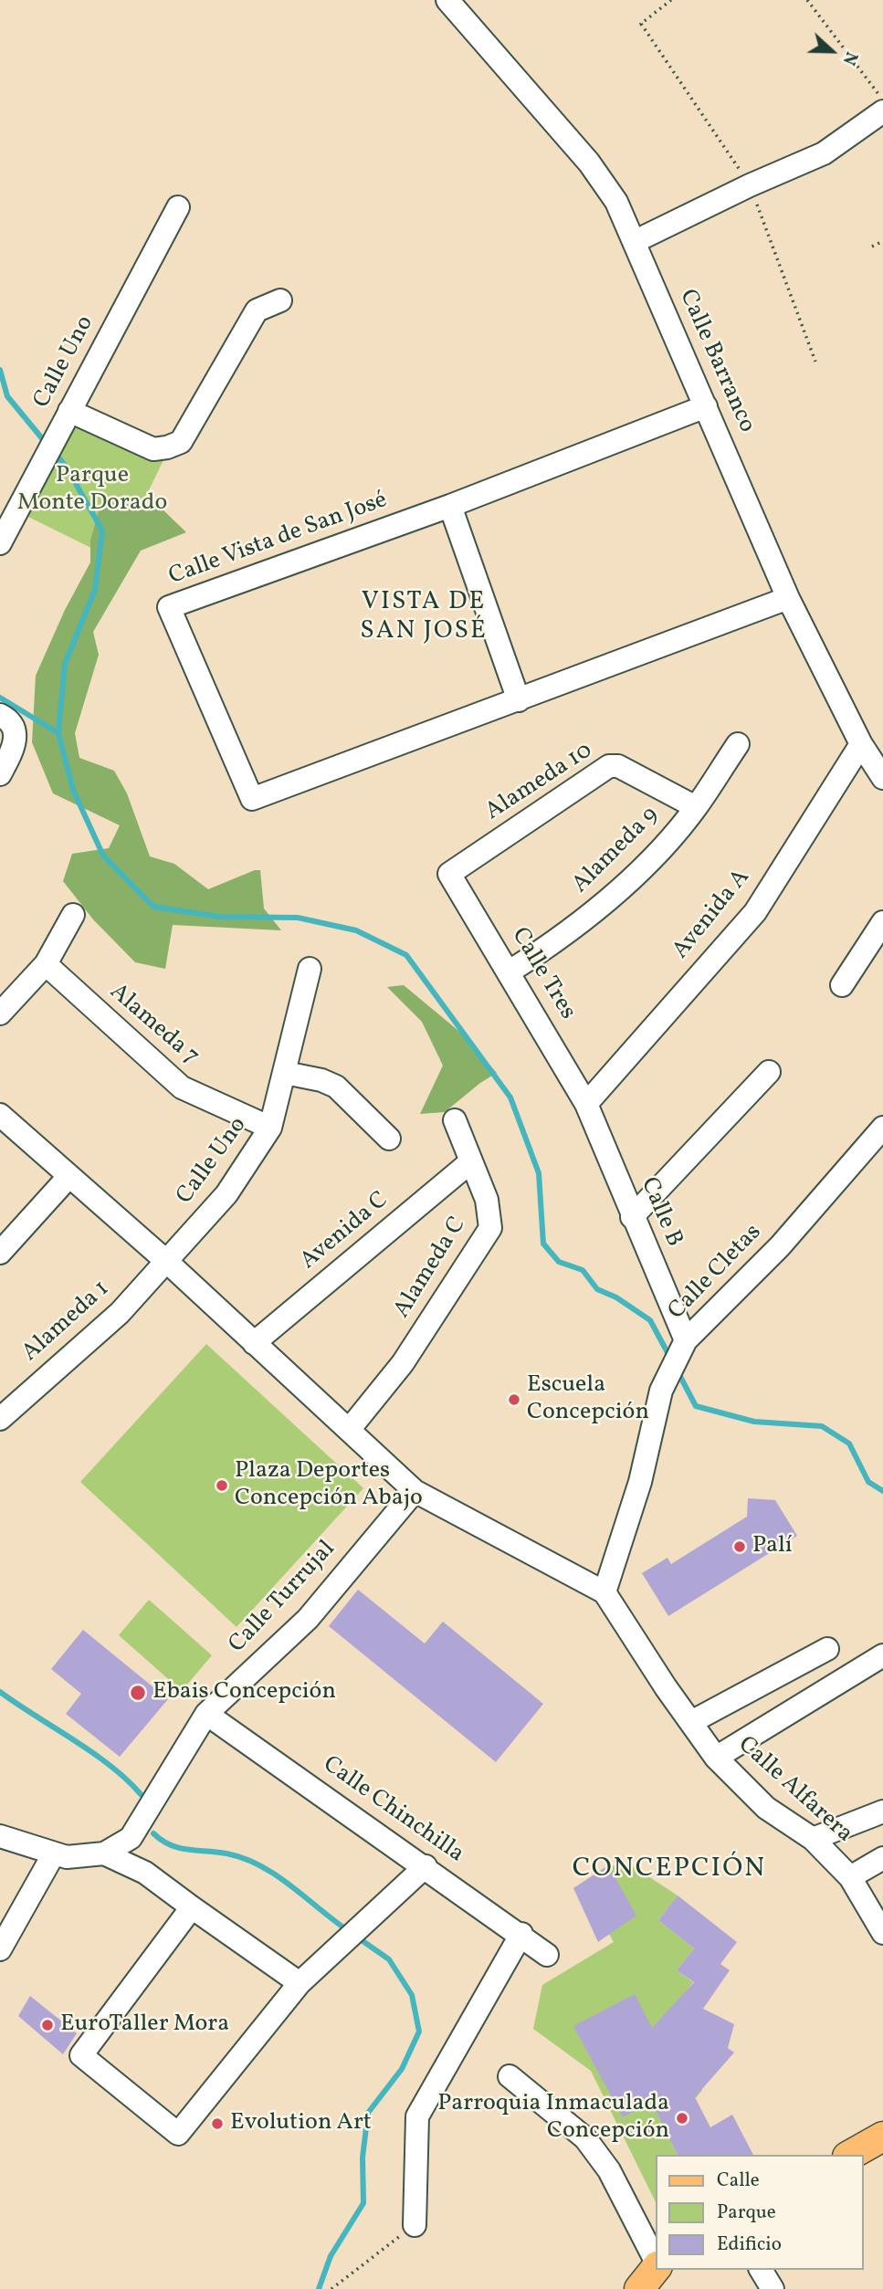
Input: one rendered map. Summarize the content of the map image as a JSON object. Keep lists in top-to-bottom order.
{
  "streets": {
    "street": [
      "Calle Barranco",
      "Calle Uno",
      "Calle Vista de San José",
      "Alameda 10",
      "Alameda 9",
      "Avenida A",
      "Calle Tres",
      "Alameda 7",
      "Calle B",
      "Avenida C",
      "Alameda C",
      "Calle Cletas",
      "Alameda 1",
      "Calle Turrujal",
      "Calle Alfarera",
      "Calle Chinchilla"
    ]
  },
  "crossings": [
    ["Calle Barranco", "Calle Vista de San José"],
    ["Calle Barranco", "Avenida A"],
    ["Calle Uno", "Alameda 7"],
    ["Calle Uno", "Alameda 1"],
    ["Alameda 10", "Alameda 9"],
    ["Alameda 10", "Calle Tres"],
    ["Alameda 9", "Calle Tres"],
    ["Avenida A", "Calle Tres"],
    ["Avenida A", "Calle B"],
    ["Calle Tres", "Calle B"],
    ["Calle B", "Calle Cletas"],
    ["Avenida C", "Alameda C"],
    ["Calle Cletas", "Calle Alfarera"],
    ["Calle Turrujal", "Calle Chinchilla"]
  ],
  "districts": ["VISTA DE SAN JOSÉ", "CONCEPCIÓN"],
  "parks": ["Parque Monte Dorado"],
  "places": [
    "Escuela Concepción",
    "Plaza Deportes Concepción Abajo",
    "Palí",
    "Ebais Concepción",
    "EuroTaller Mora",
    "Parroquia Inmaculada Concepción",
    "Evolution Art"
  ],
  "legend": ["Calle", "Parque", "Edificio"],
  "north": "right"
}
